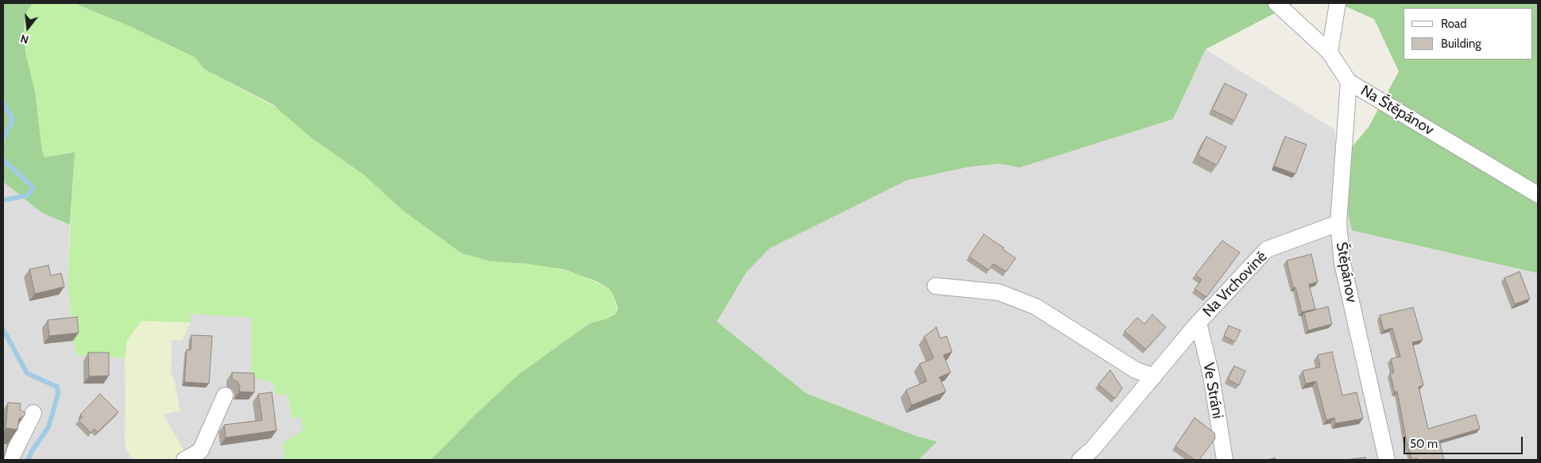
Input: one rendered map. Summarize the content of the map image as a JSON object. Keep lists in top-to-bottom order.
{
  "streets": {
    "street": [
      "Na Štěpánov",
      "Štěpánov",
      "Na Vrchovině",
      "Ve Stráni"
    ]
  },
  "crossings": [
    ["Na Štěpánov", "Štěpánov"],
    ["Štěpánov", "Na Vrchovině"],
    ["Na Vrchovině", "Ve Stráni"]
  ],
  "legend": ["Road", "Building"],
  "scale_bar": "50 m",
  "north": "bottom"
}
